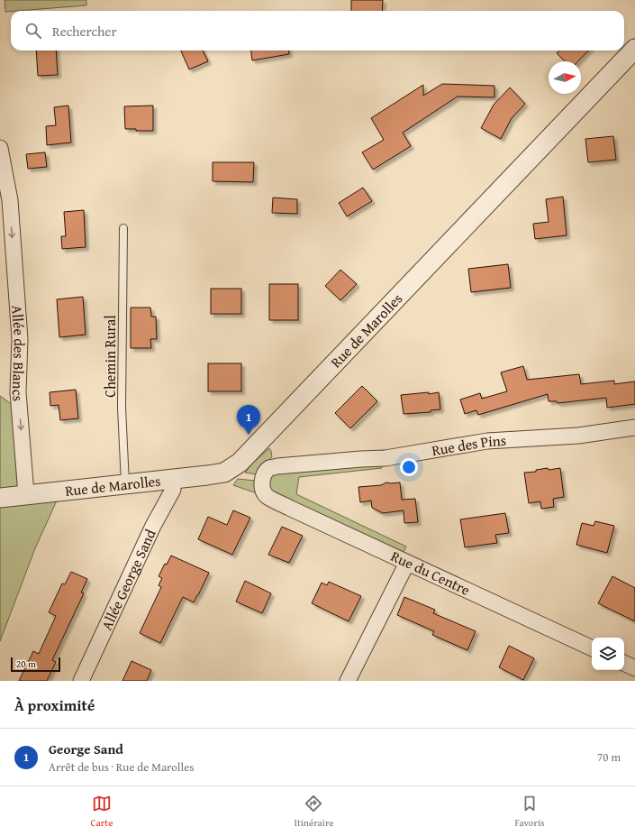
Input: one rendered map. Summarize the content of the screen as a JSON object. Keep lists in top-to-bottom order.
{
  "streets": {
    "street": [
      "Rue de Marolles",
      "Allée des Blancs",
      "Rue des Pins",
      "Rue du Centre",
      "Allée George Sand"
    ],
    "lane": ["Chemin Rural"]
  },
  "crossings": [
    ["Rue de Marolles", "Allée des Blancs"],
    ["Rue de Marolles", "Chemin Rural"],
    ["Rue de Marolles", "Allée George Sand"],
    ["Rue des Pins", "Rue du Centre"]
  ],
  "one_way": ["Allée des Blancs"],
  "scale_bar": "20 m",
  "north": "right",
  "page": {
    "search": "Rechercher",
    "pins": "1",
    "scale": "20 m",
    "heading": "À proximité",
    "list": [
      {
        "mark": "1",
        "name": "George Sand",
        "note": "Arrêt de bus · Rue de Marolles",
        "value": "70 m"
      }
    ],
    "nav": ["Carte", "Itinéraire", "Favoris"]
  }
}
